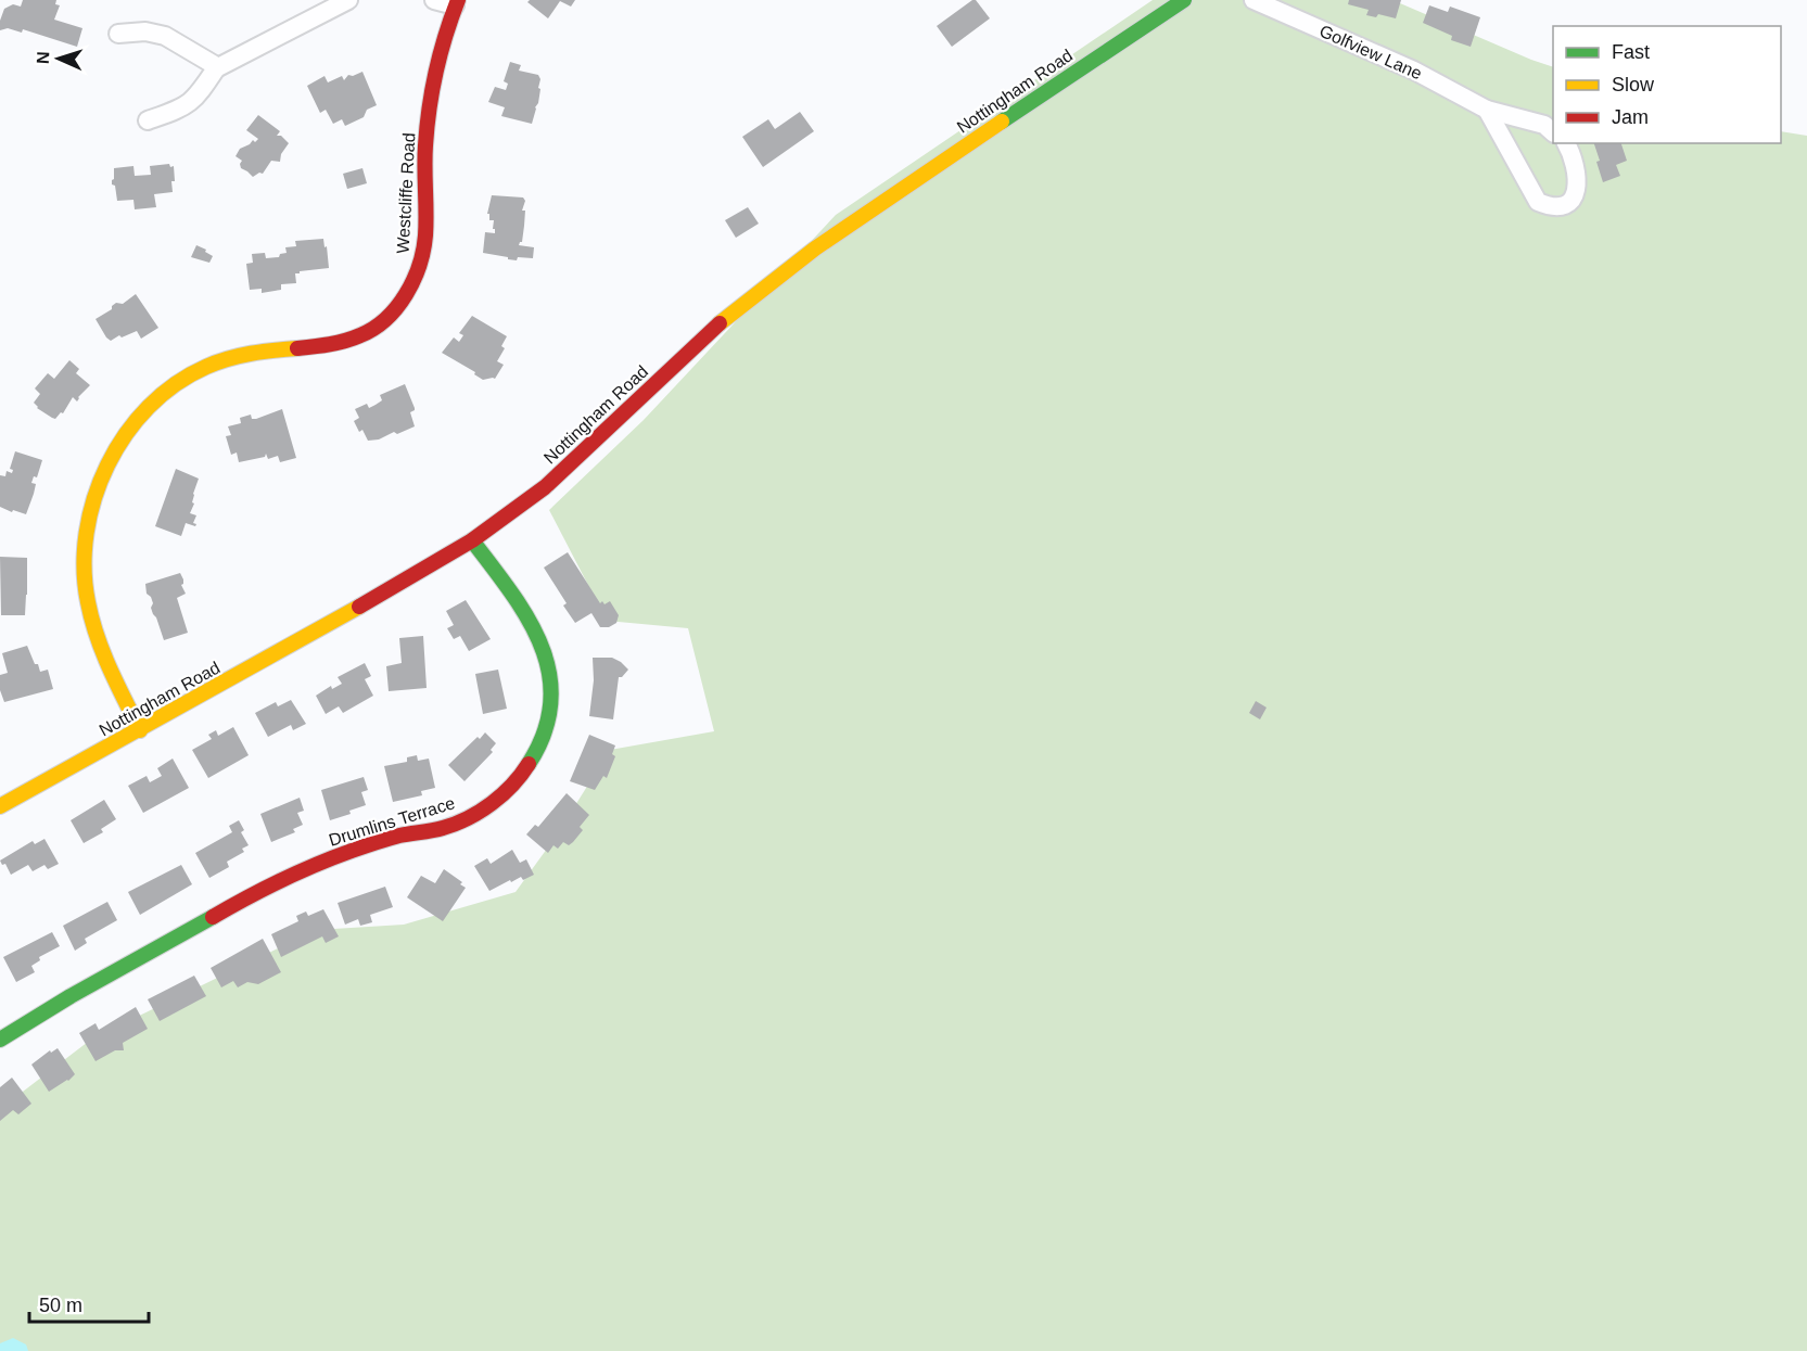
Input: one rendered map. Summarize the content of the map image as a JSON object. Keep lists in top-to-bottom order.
{
  "streets": {
    "street": [
      "Golfview Lane",
      "Nottingham Road",
      "Westcliffe Road",
      "Drumlins Terrace"
    ]
  },
  "crossings": [
    ["Nottingham Road", "Westcliffe Road"],
    ["Nottingham Road", "Drumlins Terrace"]
  ],
  "legend": ["Fast", "Slow", "Jam"],
  "scale_bar": "50 m",
  "north": "left"
}
